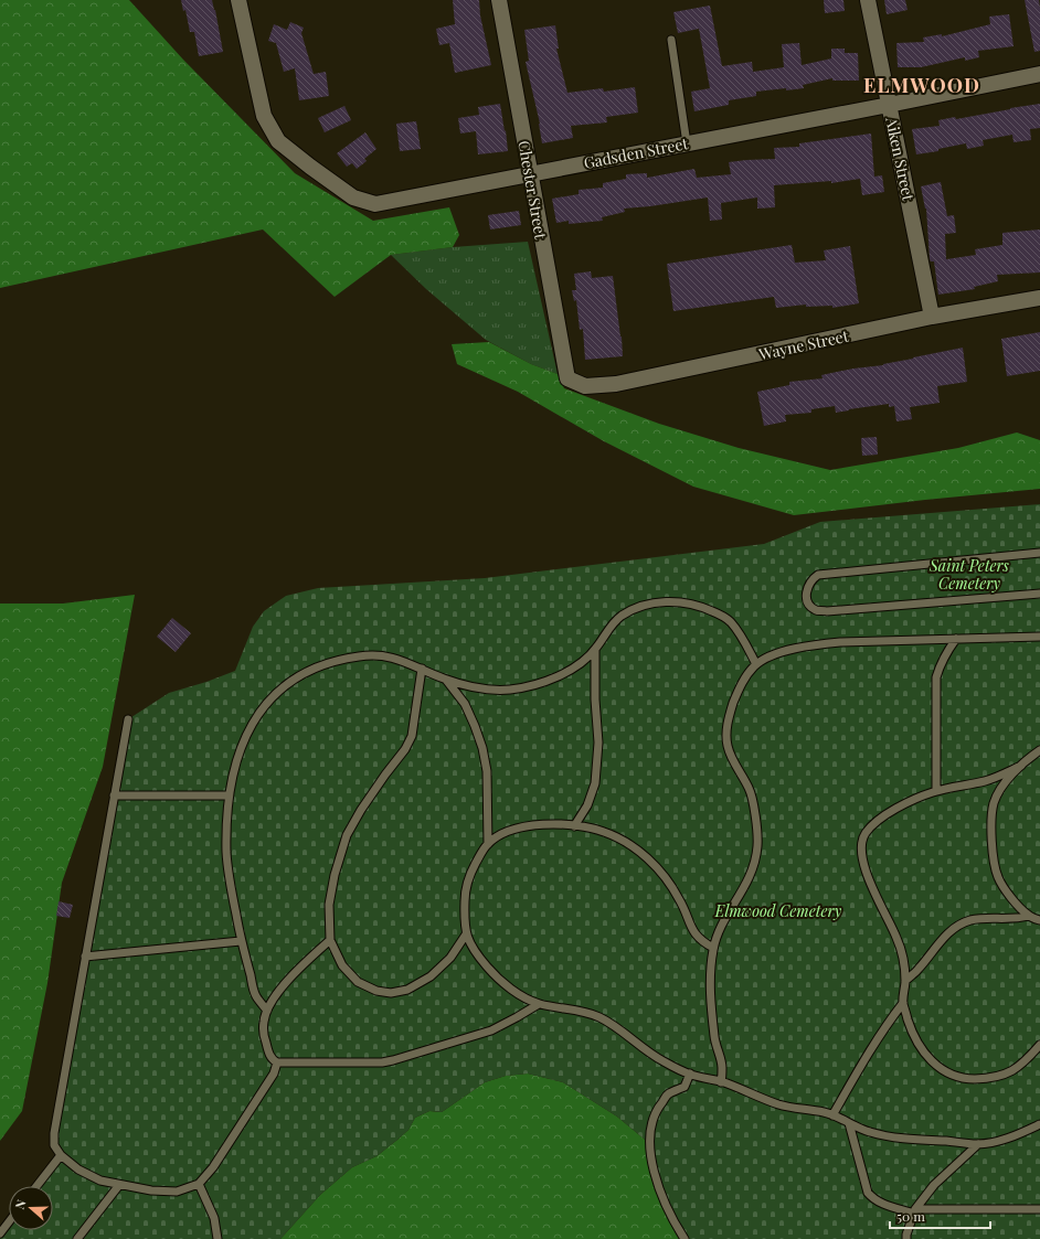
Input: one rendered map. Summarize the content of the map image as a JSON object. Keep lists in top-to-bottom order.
{
  "streets": {
    "street": [
      "Gadsden Street",
      "Aiken Street",
      "Chester Street",
      "Wayne Street"
    ]
  },
  "crossings": [
    ["Gadsden Street", "Aiken Street"],
    ["Gadsden Street", "Chester Street"],
    ["Aiken Street", "Wayne Street"],
    ["Chester Street", "Wayne Street"]
  ],
  "districts": ["ELMWOOD"],
  "parks": ["Saint Peters Cemetery", "Elmwood Cemetery"],
  "scale_bar": "50 m",
  "north": "left"
}
